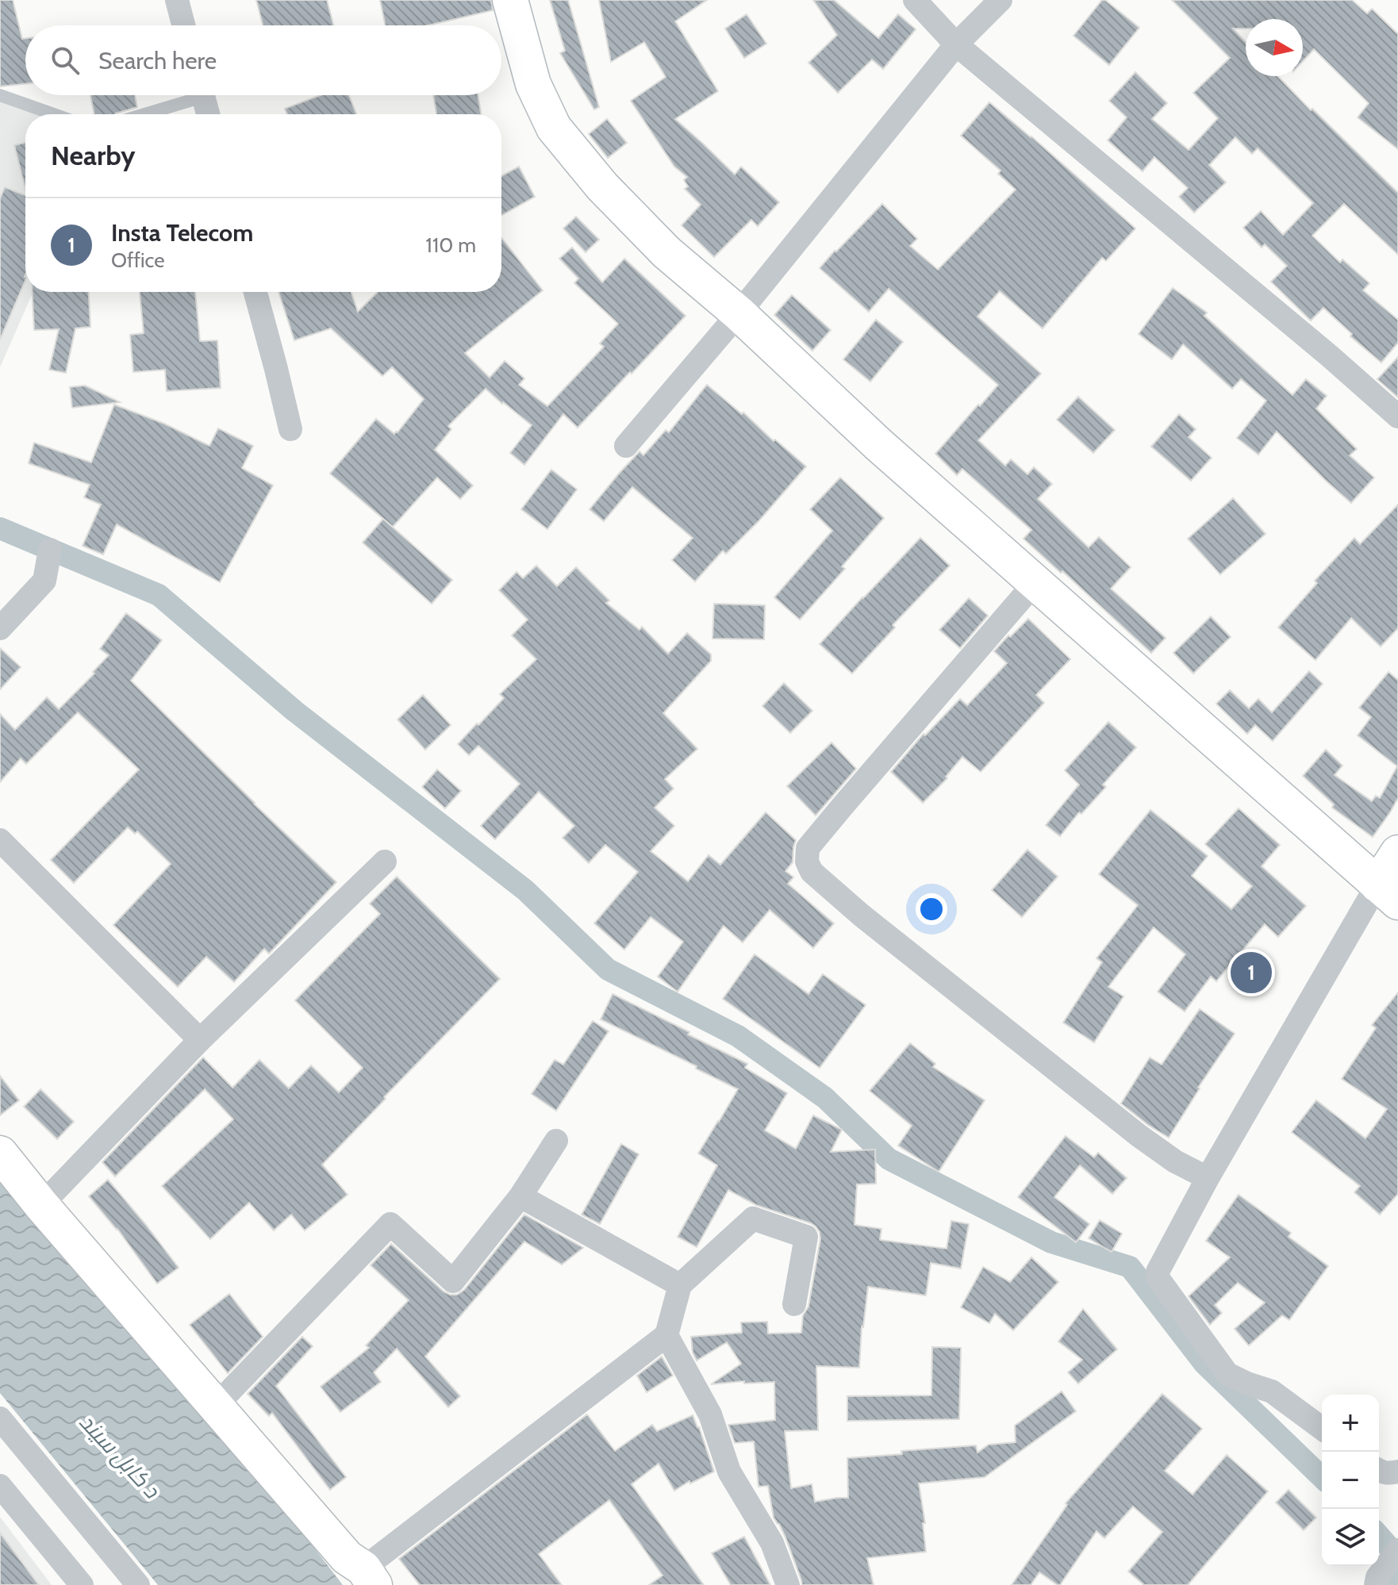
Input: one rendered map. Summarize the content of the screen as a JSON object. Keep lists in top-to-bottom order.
{
  "water": ["د کابل سيند"],
  "north": "right",
  "page": {
    "search": "Search here",
    "heading": "Nearby",
    "list": [
      {
        "mark": "1",
        "name": "Insta Telecom",
        "note": "Office",
        "value": "110 m"
      }
    ],
    "pins": "1",
    "map_buttons": ["+", "−"]
  }
}
